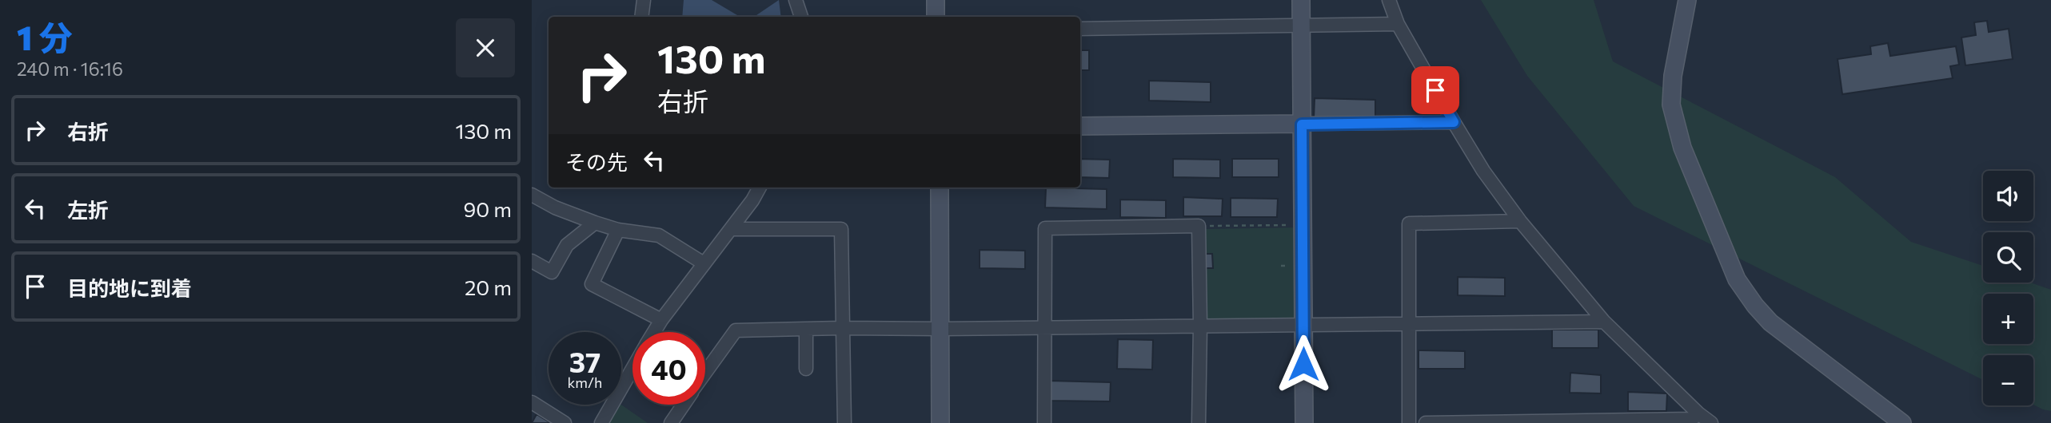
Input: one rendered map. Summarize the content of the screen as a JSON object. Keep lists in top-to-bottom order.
{
  "page": {
    "heading": ["1 分", "240 m · 16:16"],
    "turn": ["130 m", "右折"],
    "list": [
      {
        "name": "右折",
        "value": "130 m"
      },
      {
        "name": "左折",
        "value": "90 m"
      },
      {
        "name": "目的地に到着",
        "value": "20 m"
      }
    ],
    "then": "その先",
    "map_buttons": ["+", "−"],
    "speed": "37 km/h",
    "limit": "40"
  }
}
